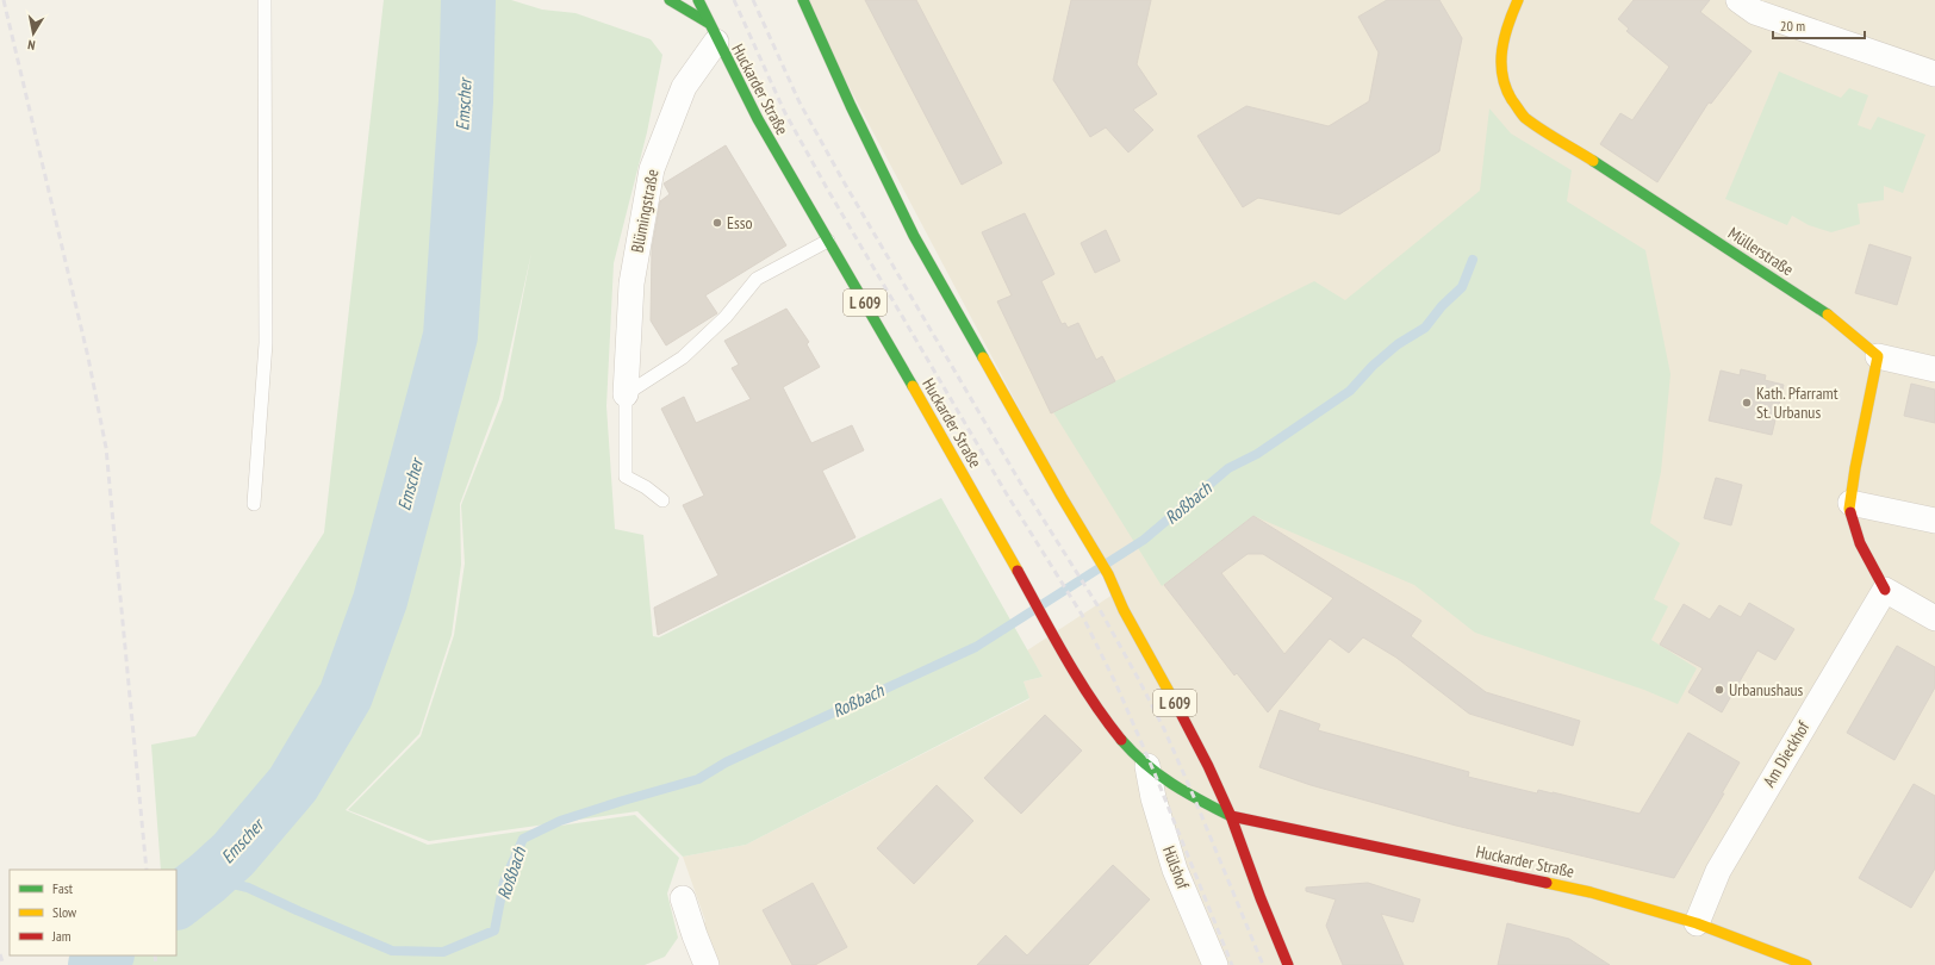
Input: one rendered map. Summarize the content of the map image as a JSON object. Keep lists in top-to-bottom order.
{
  "streets": {
    "main road": ["Huckarder Straße", "Müllerstraße", "L 609"],
    "street": ["Blümingstraße", "Am Dieckhof", "Hülshof"]
  },
  "crossings": [
    ["Huckarder Straße", "Blümingstraße"],
    ["Huckarder Straße", "L 609"],
    ["Huckarder Straße", "Am Dieckhof"],
    ["Huckarder Straße", "Hülshof"]
  ],
  "water": ["Emscher", "Roßbach"],
  "places": ["Esso", "Kath. Pfarramt St. Urbanus", "Urbanushaus"],
  "legend": ["Fast", "Slow", "Jam"],
  "scale_bar": "20 m",
  "north": "bottom"
}
